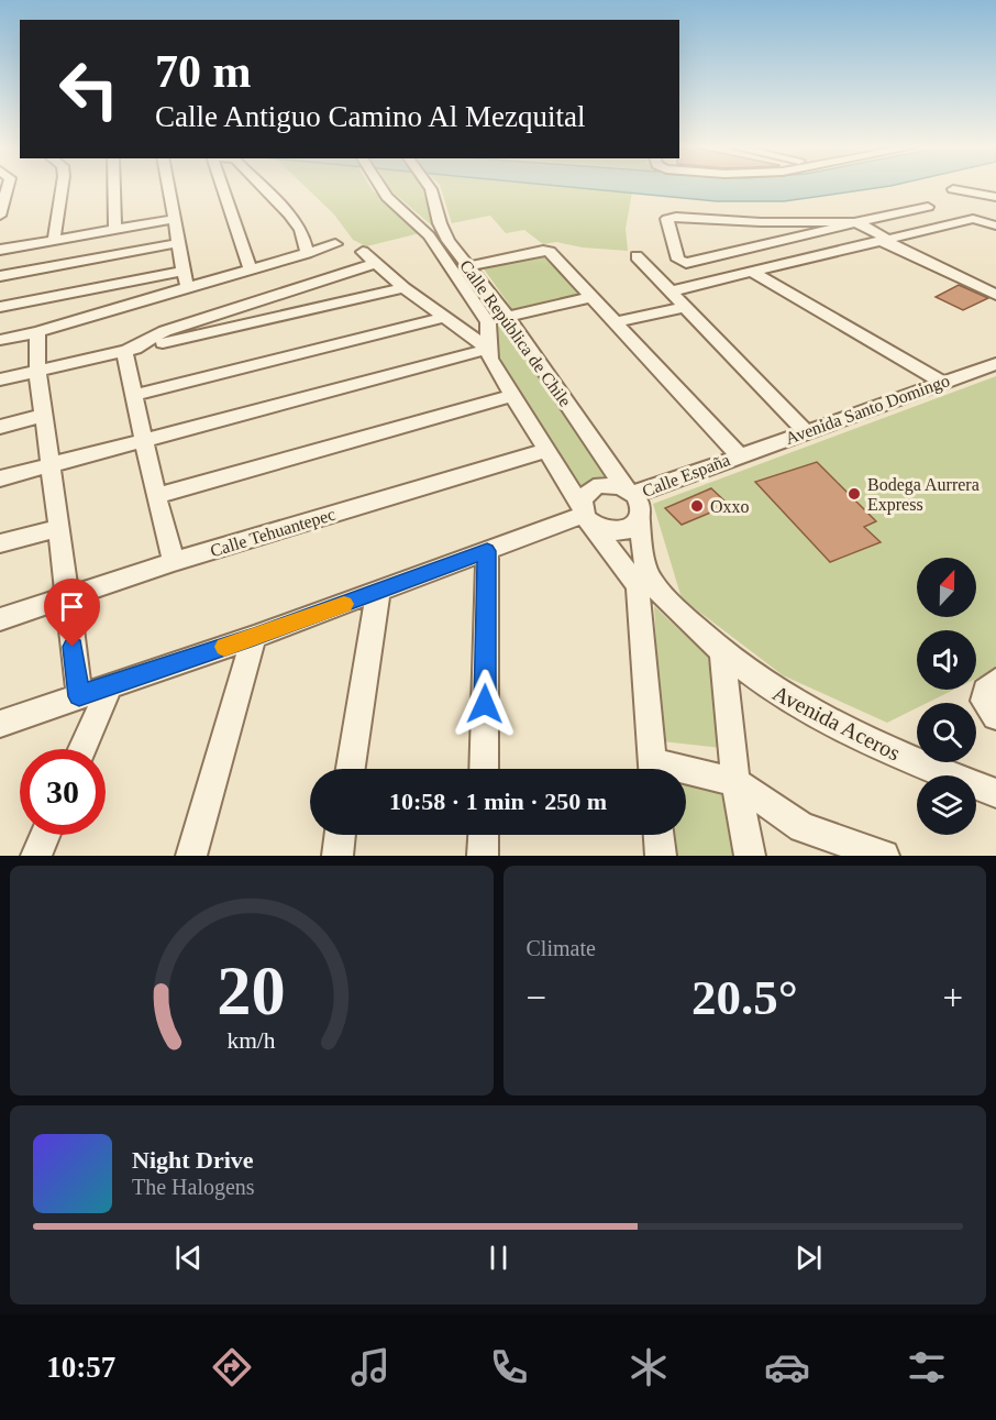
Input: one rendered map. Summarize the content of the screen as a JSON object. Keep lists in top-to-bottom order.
{
  "streets": {
    "street": [
      "Calle República de Chile",
      "Avenida Santo Domingo",
      "Calle España",
      "Calle Tehuantepec",
      "Avenida Aceros"
    ]
  },
  "crossings": [
    ["Calle República de Chile", "Calle España"],
    ["Calle República de Chile", "Calle Tehuantepec"],
    ["Calle República de Chile", "Avenida Aceros"],
    ["Avenida Santo Domingo", "Calle España"]
  ],
  "places": ["Bodega Aurrera Express", "Oxxo"],
  "north": "top",
  "page": {
    "turn": ["70 m", "Calle Antiguo Camino Al Mezquital"],
    "limit": "30",
    "trip": "10:58 · 1 min · 250 m",
    "tile": "Climate",
    "heat": ["−", "20.5°", "+"],
    "song": ["Night Drive", "The Halogens"],
    "tabs": "10:57",
    "gauge": ["20", "km/h"]
  }
}
